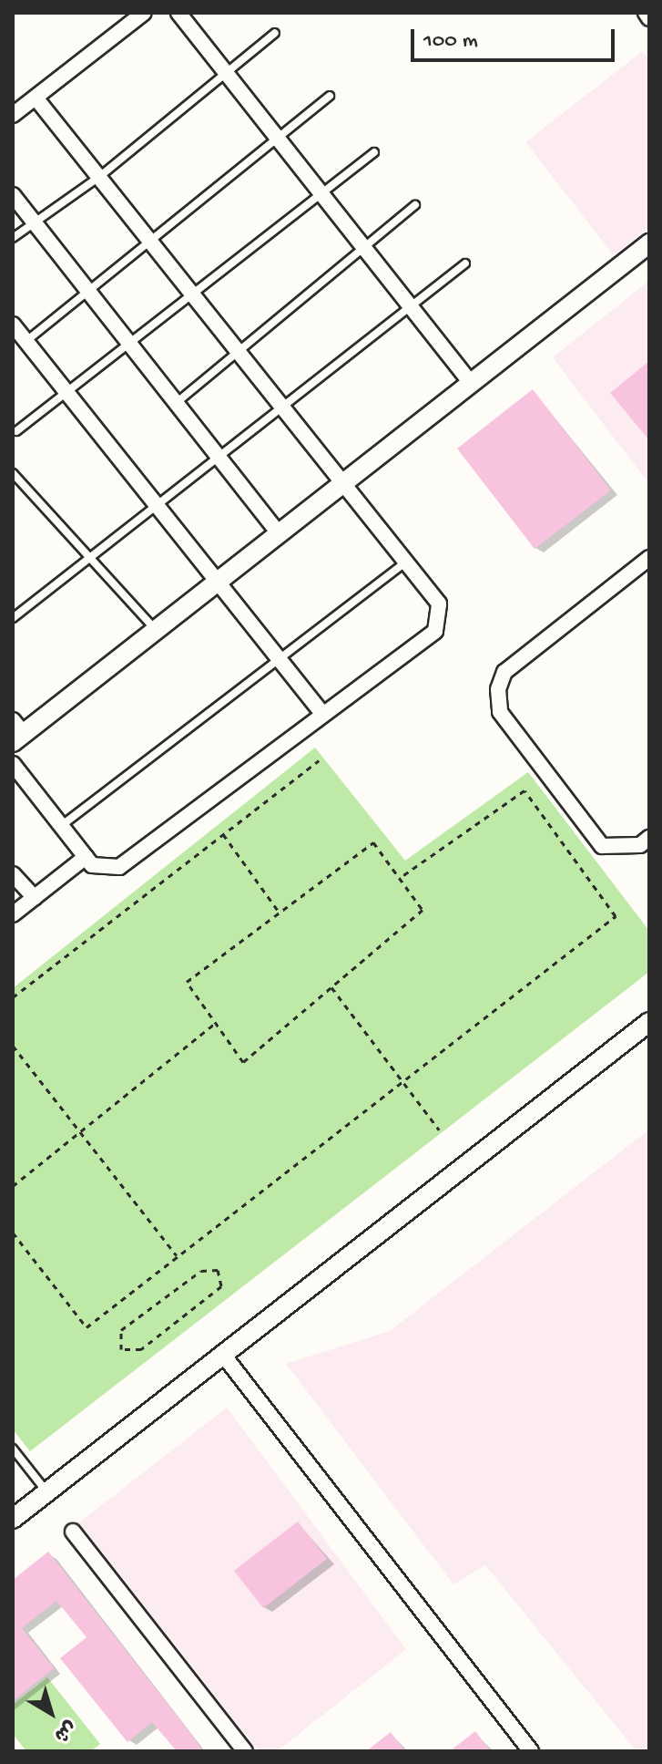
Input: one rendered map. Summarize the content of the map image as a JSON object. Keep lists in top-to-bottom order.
{
  "scale_bar": "100 m",
  "north": "bottom right"
}
